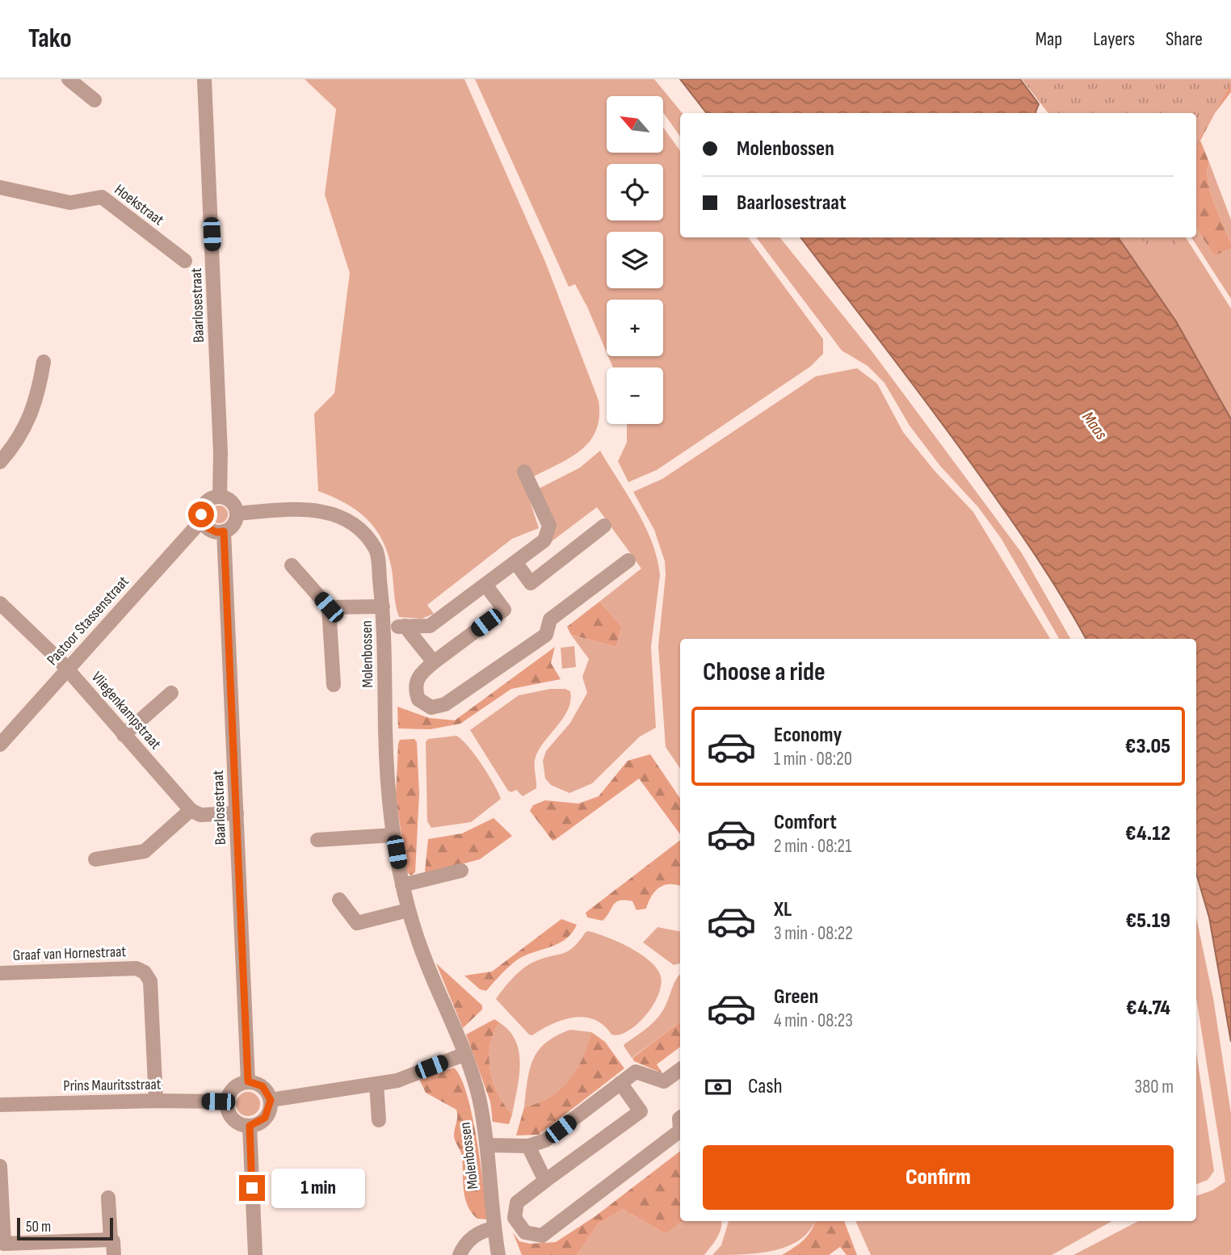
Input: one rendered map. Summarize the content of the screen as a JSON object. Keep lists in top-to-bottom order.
{
  "streets": {
    "street": [
      "Hoekstraat",
      "Baarlosestraat",
      "Pastoor Stassenstraat",
      "Molenbossen",
      "Vliegenkampstraat",
      "Graaf van Hornestraat",
      "Prins Mauritsstraat"
    ]
  },
  "crossings": [
    ["Baarlosestraat", "Pastoor Stassenstraat"],
    ["Baarlosestraat", "Molenbossen"],
    ["Baarlosestraat", "Prins Mauritsstraat"],
    ["Pastoor Stassenstraat", "Molenbossen"],
    ["Pastoor Stassenstraat", "Vliegenkampstraat"],
    ["Graaf van Hornestraat", "Prins Mauritsstraat"]
  ],
  "water": ["Maas"],
  "scale_bar": "50 m",
  "north": "top left",
  "page": {
    "header": "Tako",
    "nav": ["Map", "Layers", "Share"],
    "map_buttons": ["+", "−"],
    "banner": ["Molenbossen", "Baarlosestraat"],
    "heading": "Choose a ride",
    "list": [
      {
        "name": "Economy",
        "note": "1 min · 08:20",
        "value": "€3.05"
      },
      {
        "name": "Comfort",
        "note": "2 min · 08:21",
        "value": "€4.12"
      },
      {
        "name": "XL",
        "note": "3 min · 08:22",
        "value": "€5.19"
      },
      {
        "name": "Green",
        "note": "4 min · 08:23",
        "value": "€4.74"
      }
    ],
    "pay": ["Cash", "380 m"],
    "buttons": "Confirm",
    "bubble": "1 min",
    "scale": "50 m"
  }
}
